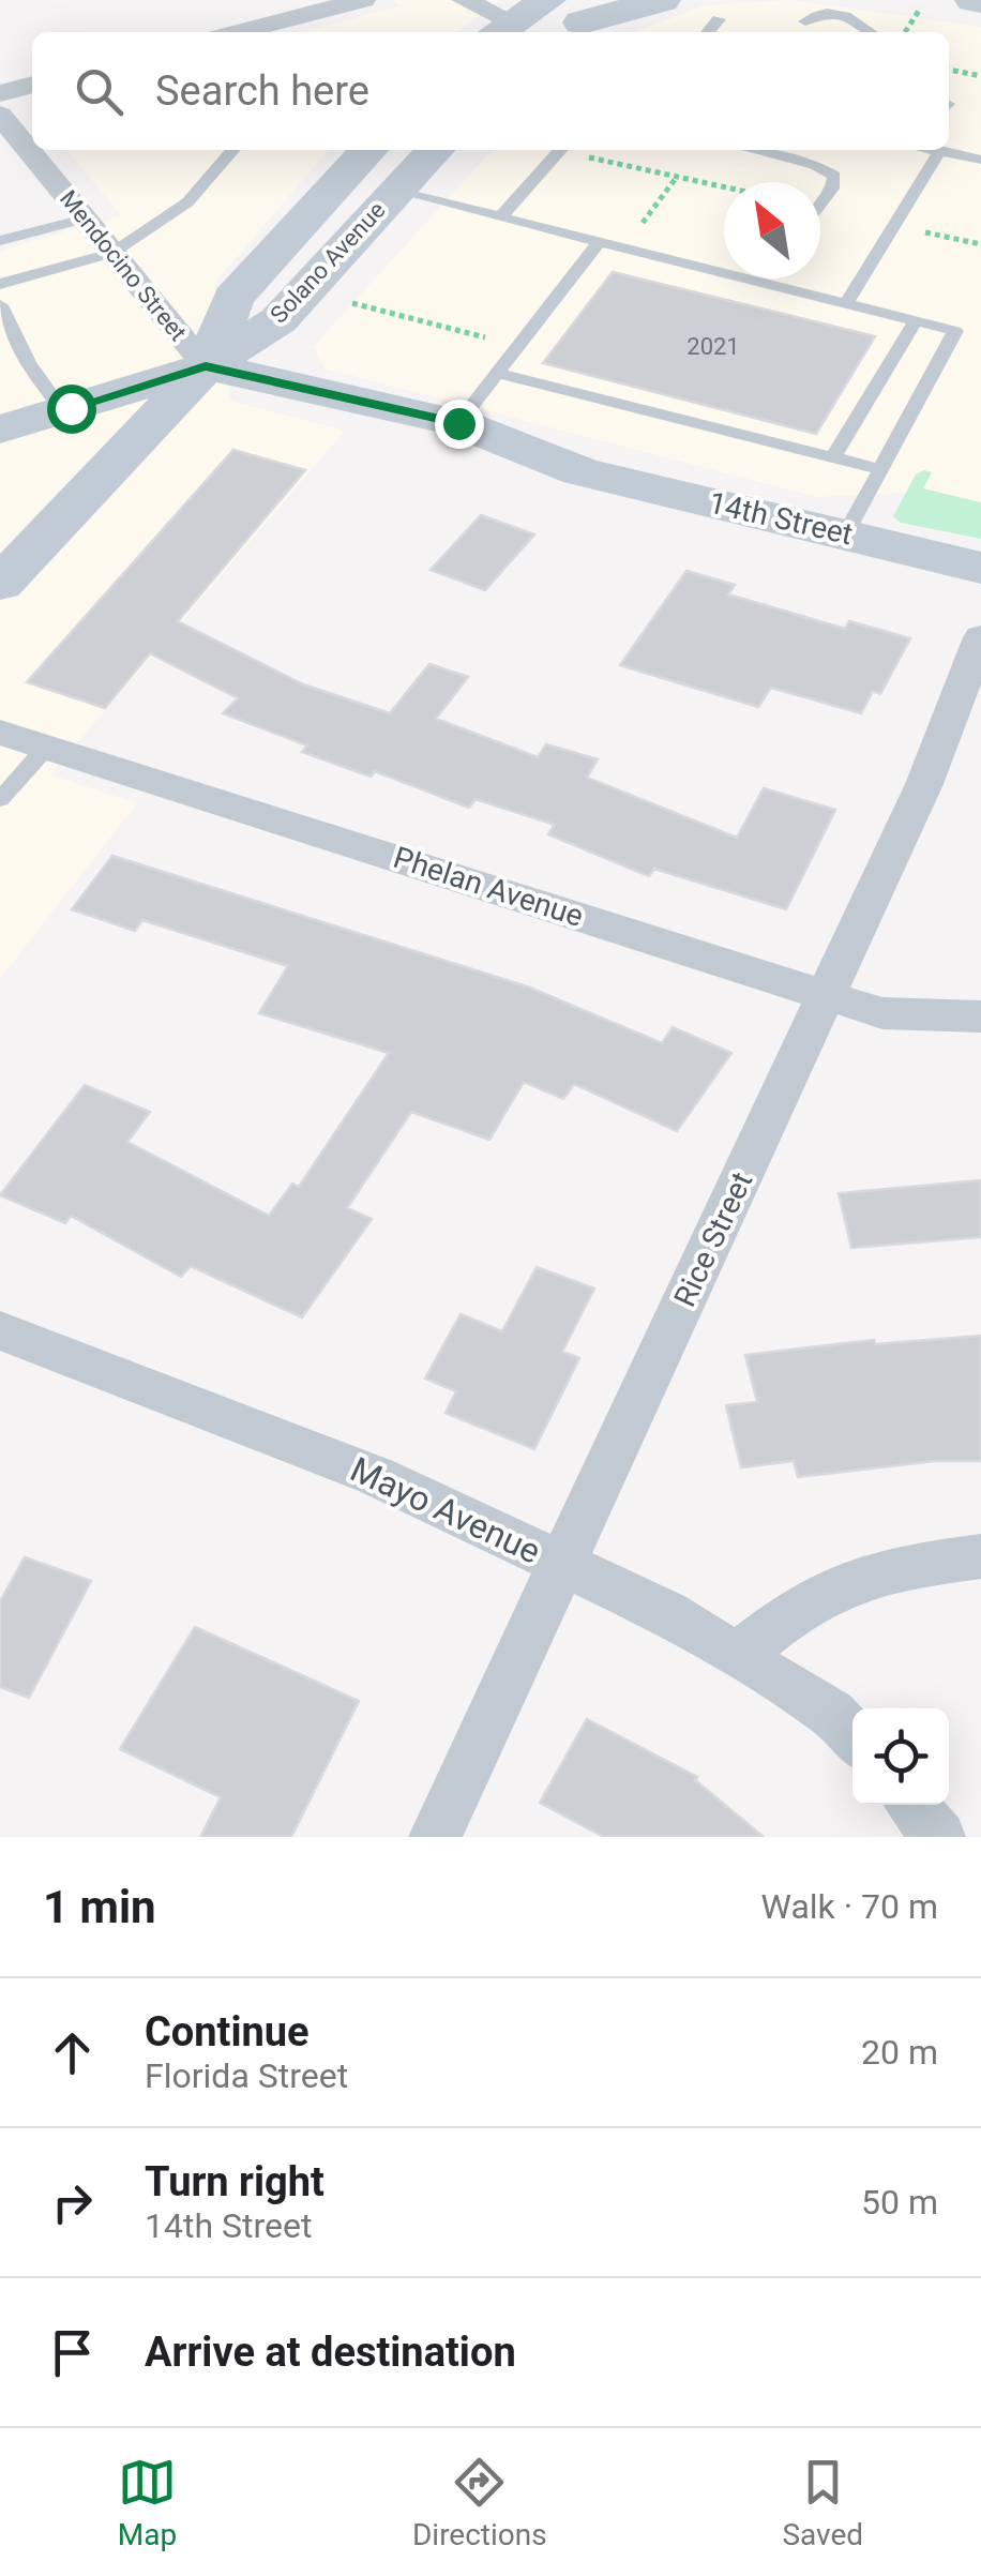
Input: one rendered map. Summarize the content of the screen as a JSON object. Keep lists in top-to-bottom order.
{
  "streets": {
    "main road": ["Solano Avenue", "14th Street"],
    "street": [
      "Mendocino Street",
      "Phelan Avenue",
      "Rice Street",
      "Mayo Avenue"
    ]
  },
  "crossings": [
    ["Solano Avenue", "Mendocino Street"],
    ["Solano Avenue", "14th Street"],
    ["Mendocino Street", "14th Street"],
    ["Phelan Avenue", "Rice Street"],
    ["Rice Street", "Mayo Avenue"]
  ],
  "house_numbers": ["2021"],
  "north": "top left",
  "page": {
    "search": "Search here",
    "heading": ["1 min", "Walk · 70 m"],
    "list": [
      ["Continue", "Florida Street", "20 m"],
      ["Turn right", "14th Street", "50 m"],
      "Arrive at destination"
    ],
    "nav": ["Map", "Directions", "Saved"]
  }
}
